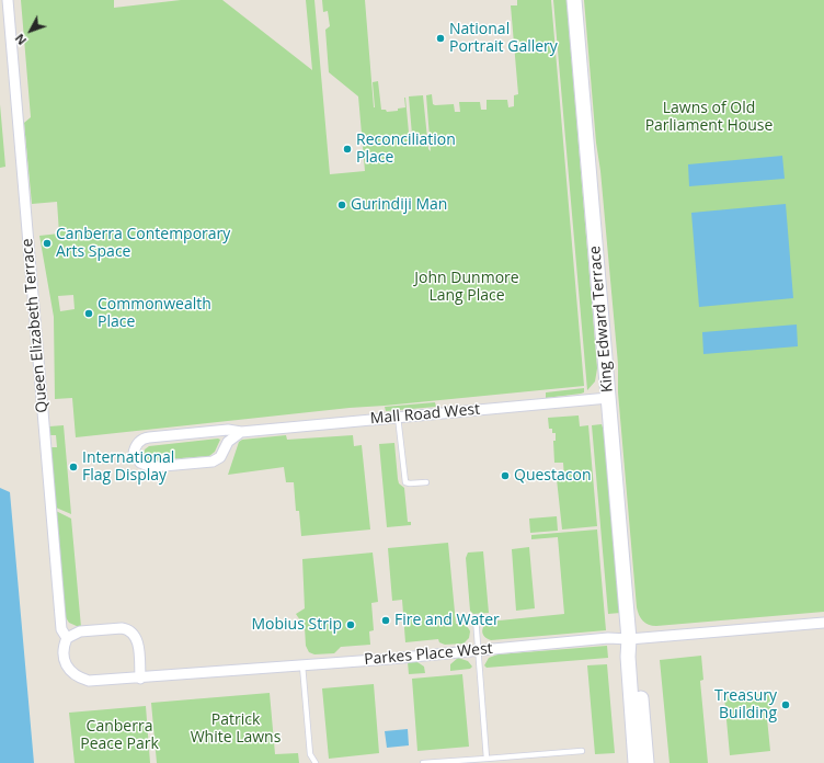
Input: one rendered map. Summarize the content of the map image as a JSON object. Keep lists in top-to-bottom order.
{
  "streets": {
    "main road": ["King Edward Terrace"],
    "street": ["Queen Elizabeth Terrace", "Mall Road West", "Parkes Place West"]
  },
  "crossings": [
    ["King Edward Terrace", "Mall Road West"],
    ["King Edward Terrace", "Parkes Place West"],
    ["Queen Elizabeth Terrace", "Parkes Place West"]
  ],
  "parks": [
    "Lawns of Old Parliament House",
    "John Dunmore Lang Place",
    "Patrick White Lawns",
    "Canberra Peace Park"
  ],
  "places": [
    "National Portrait Gallery",
    "Reconciliation Place",
    "Gurindiji Man",
    "Canberra Contemporary Arts Space",
    "Commonwealth Place",
    "International Flag Display",
    "Questacon",
    "Fire and Water",
    "Mobius Strip",
    "Treasury Building"
  ],
  "north": "bottom left"
}
